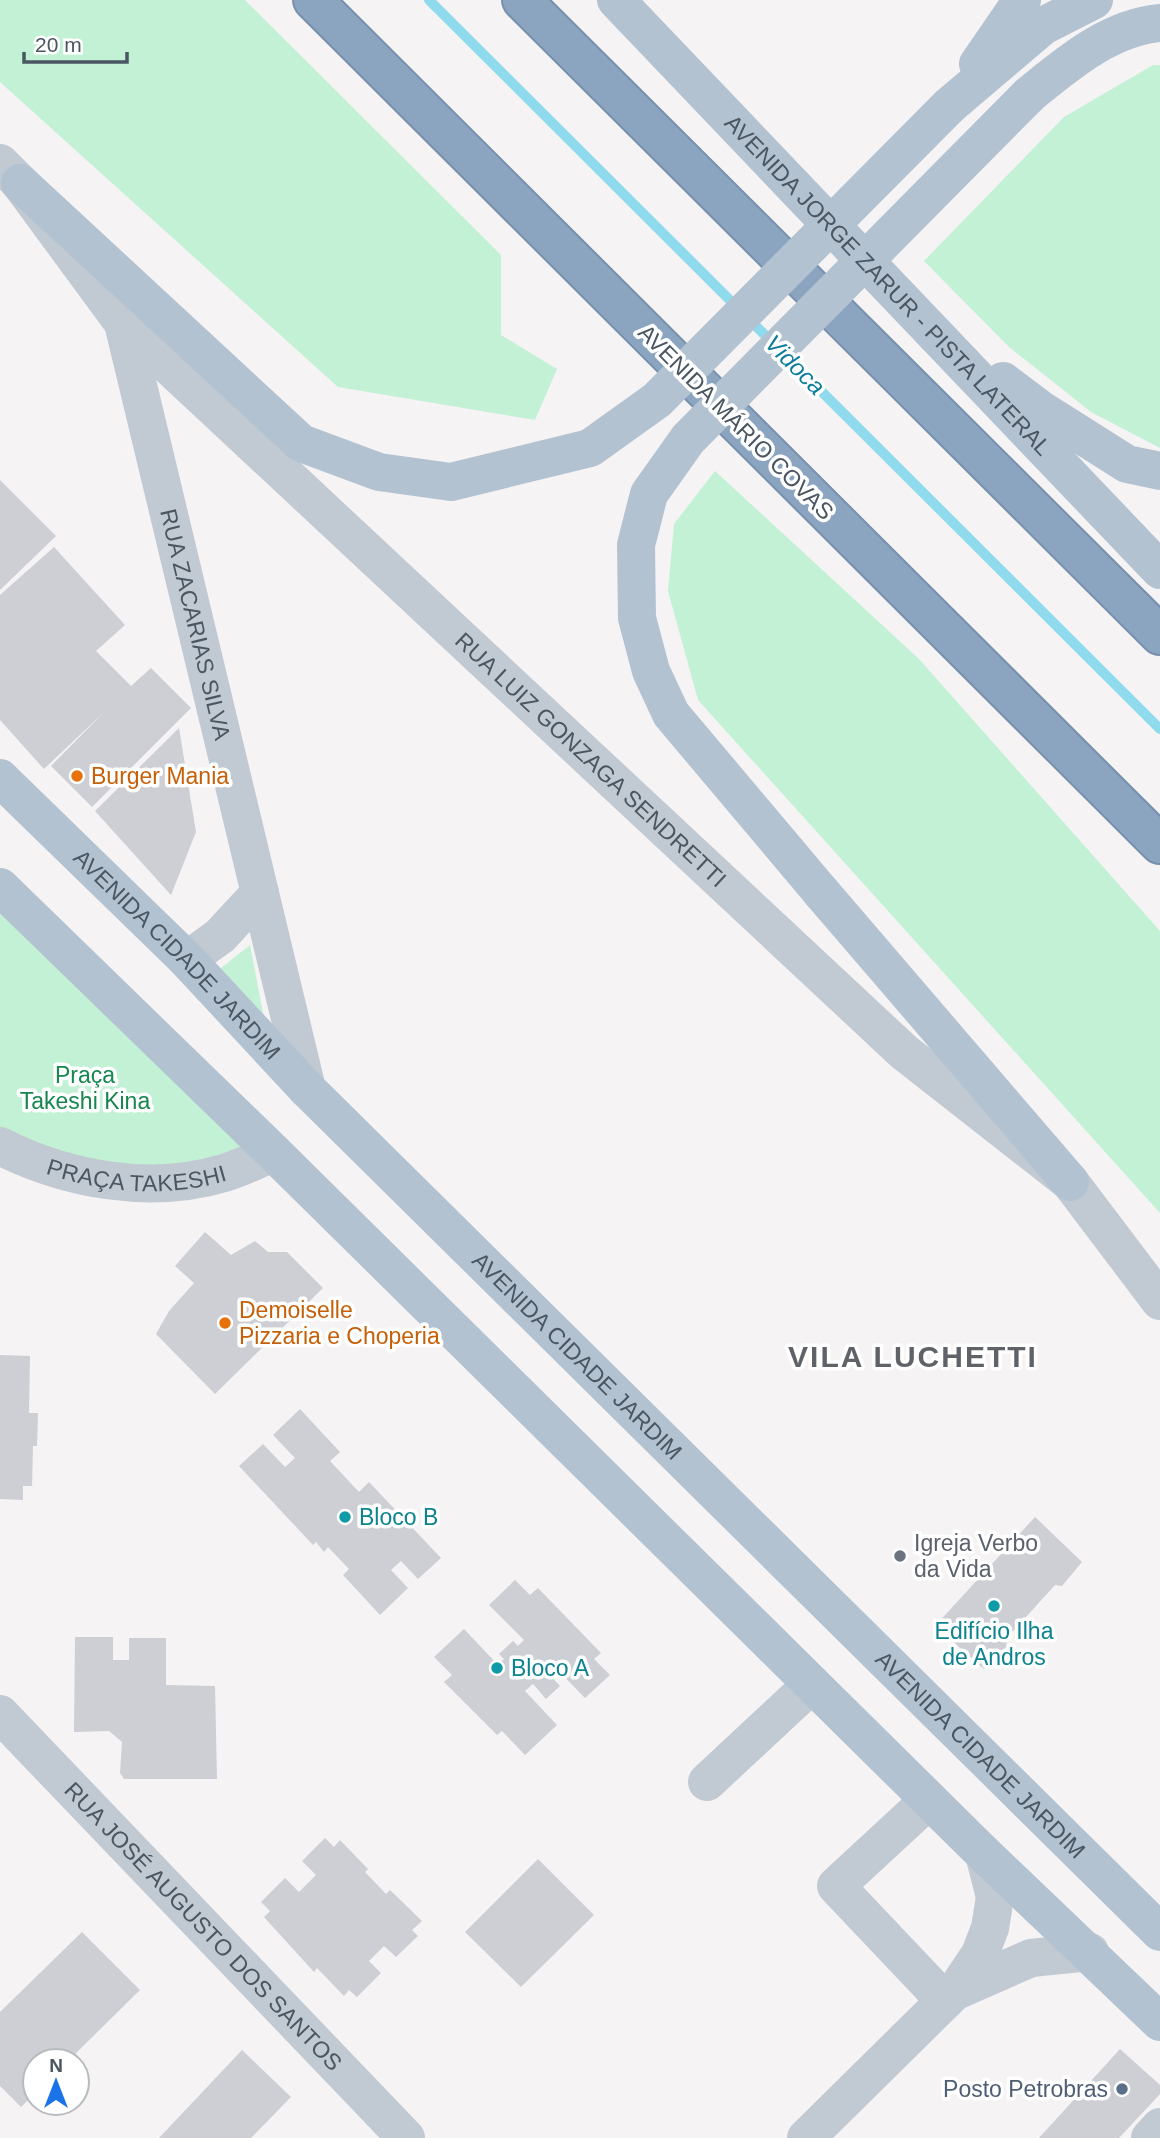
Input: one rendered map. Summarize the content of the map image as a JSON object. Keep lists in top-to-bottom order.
{
  "streets": {
    "highway": ["AVENIDA MÁRIO COVAS"],
    "main road": ["AVENIDA JORGE ZARUR - PISTA LATERAL", "AVENIDA CIDADE JARDIM"],
    "street": [
      "RUA ZACARIAS SILVA",
      "RUA LUIZ GONZAGA SENDRETTI",
      "PRAÇA TAKESHI",
      "RUA JOSÉ AUGUSTO DOS SANTOS"
    ]
  },
  "crossings": [
    ["RUA ZACARIAS SILVA", "RUA LUIZ GONZAGA SENDRETTI"],
    ["RUA ZACARIAS SILVA", "AVENIDA CIDADE JARDIM"]
  ],
  "districts": ["VILA LUCHETTI"],
  "water": ["Vidoca"],
  "parks": ["Praça Takeshi Kina"],
  "places": [
    "Burger Mania",
    "Demoiselle Pizzaria e Choperia",
    "Bloco B",
    "Igreja Verbo da Vida",
    "Edifício Ilha de Andros",
    "Bloco A",
    "Posto Petrobras"
  ],
  "scale_bar": "20 m",
  "north": "top"
}
